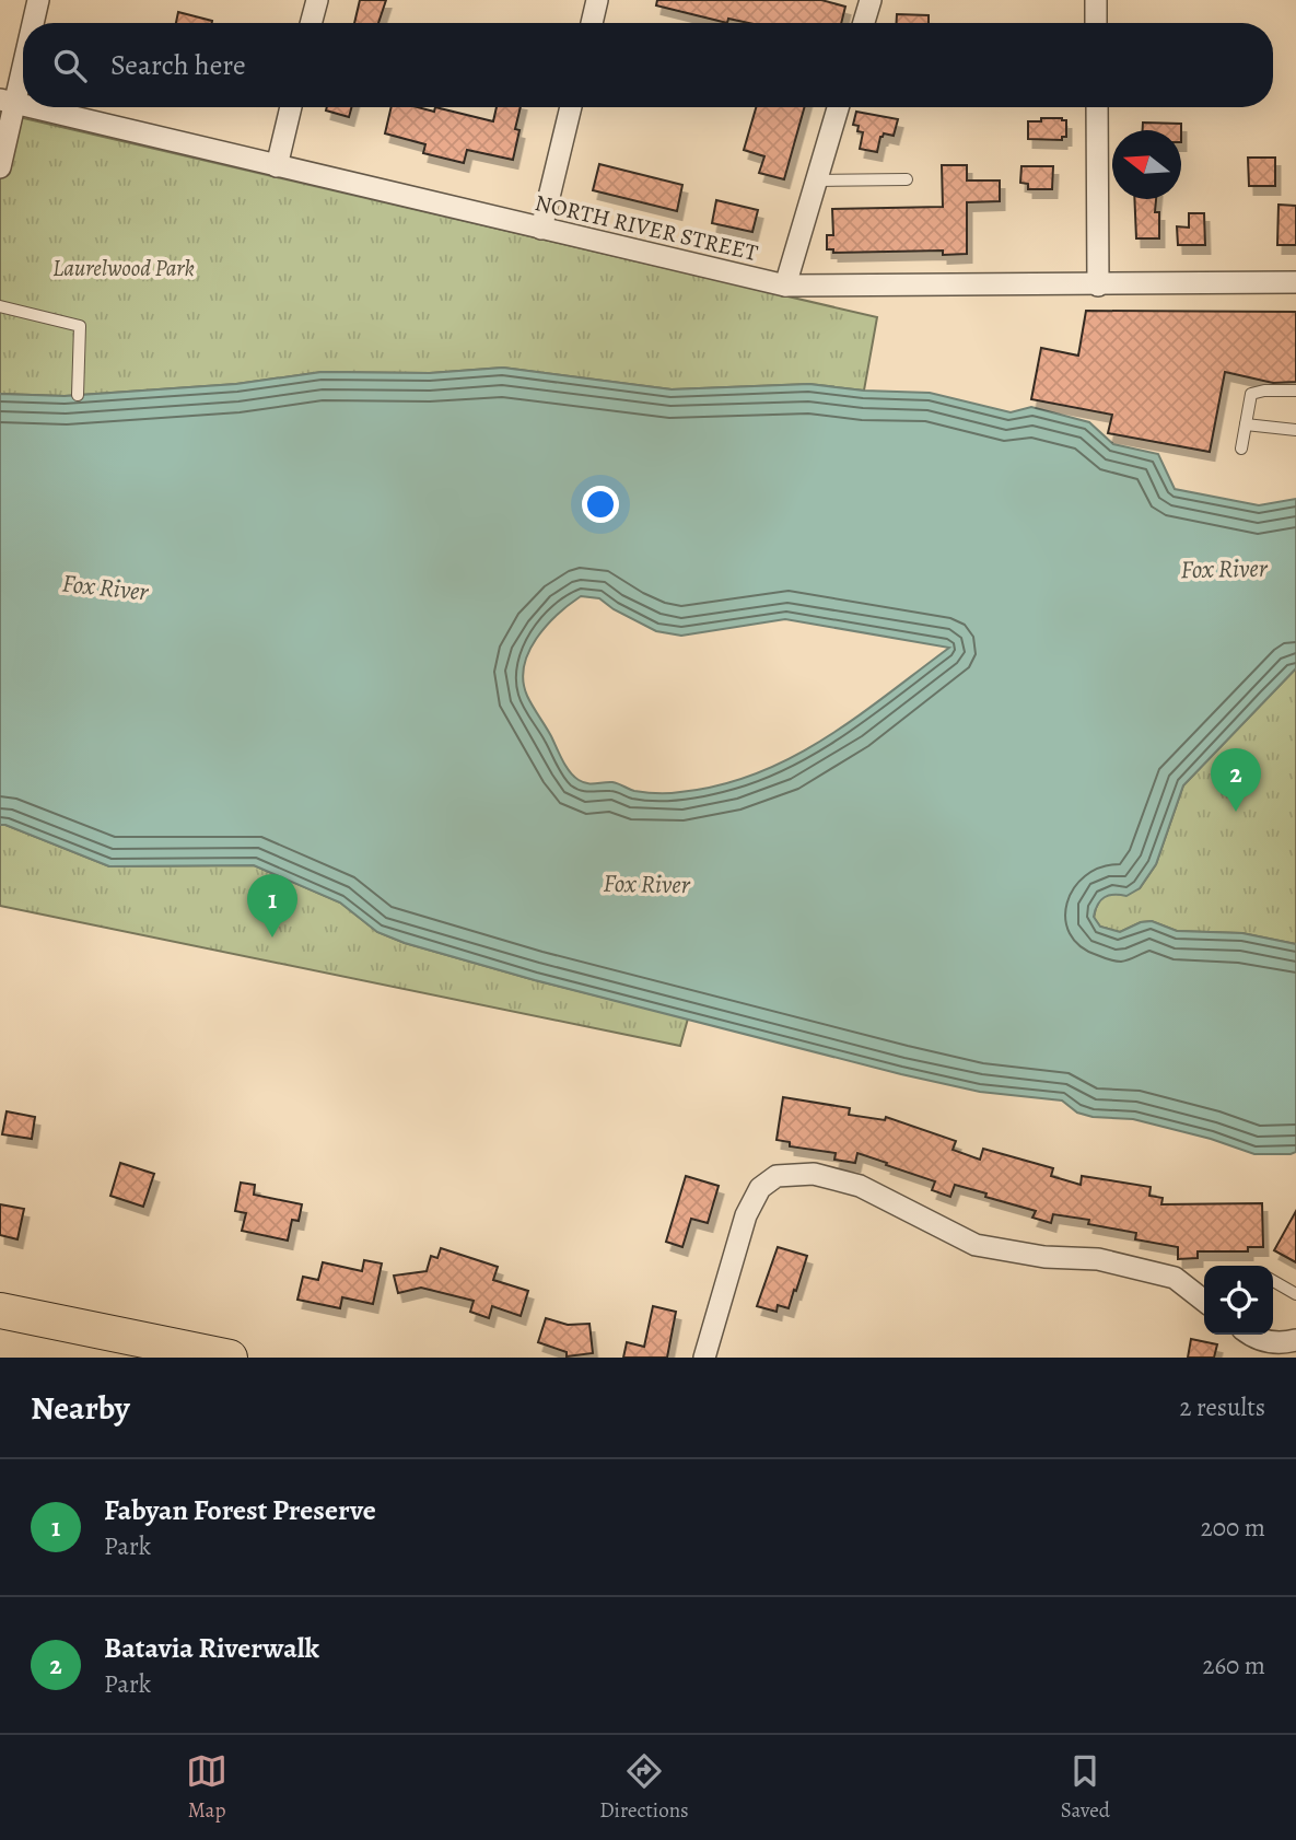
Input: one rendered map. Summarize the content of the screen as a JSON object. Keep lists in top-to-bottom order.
{
  "streets": {
    "street": ["NORTH RIVER STREET"]
  },
  "water": ["Fox River"],
  "parks": ["Laurelwood Park"],
  "north": "left",
  "page": {
    "search": "Search here",
    "pins": ["2", "1"],
    "heading": ["Nearby", "2 results"],
    "list": [
      {
        "mark": "1",
        "name": "Fabyan Forest Preserve",
        "note": "Park",
        "value": "200 m"
      },
      {
        "mark": "2",
        "name": "Batavia Riverwalk",
        "note": "Park",
        "value": "260 m"
      }
    ],
    "nav": ["Map", "Directions", "Saved"]
  }
}
